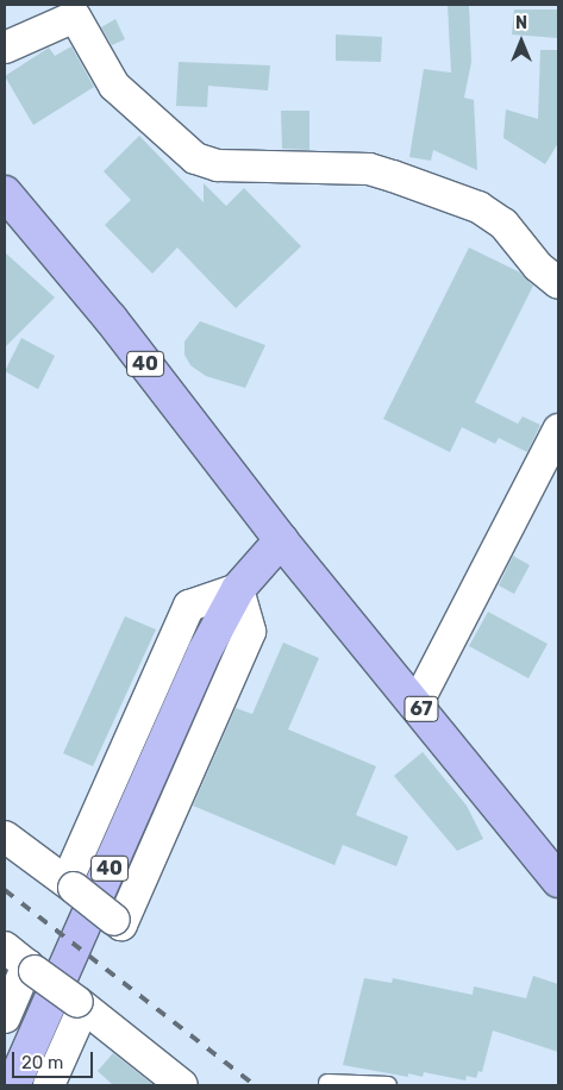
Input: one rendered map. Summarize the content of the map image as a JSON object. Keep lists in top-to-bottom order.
{
  "streets": {
    "main road": ["40", "67"]
  },
  "crossings": [
    ["40", "67"]
  ],
  "scale_bar": "20 m",
  "north": "top"
}
